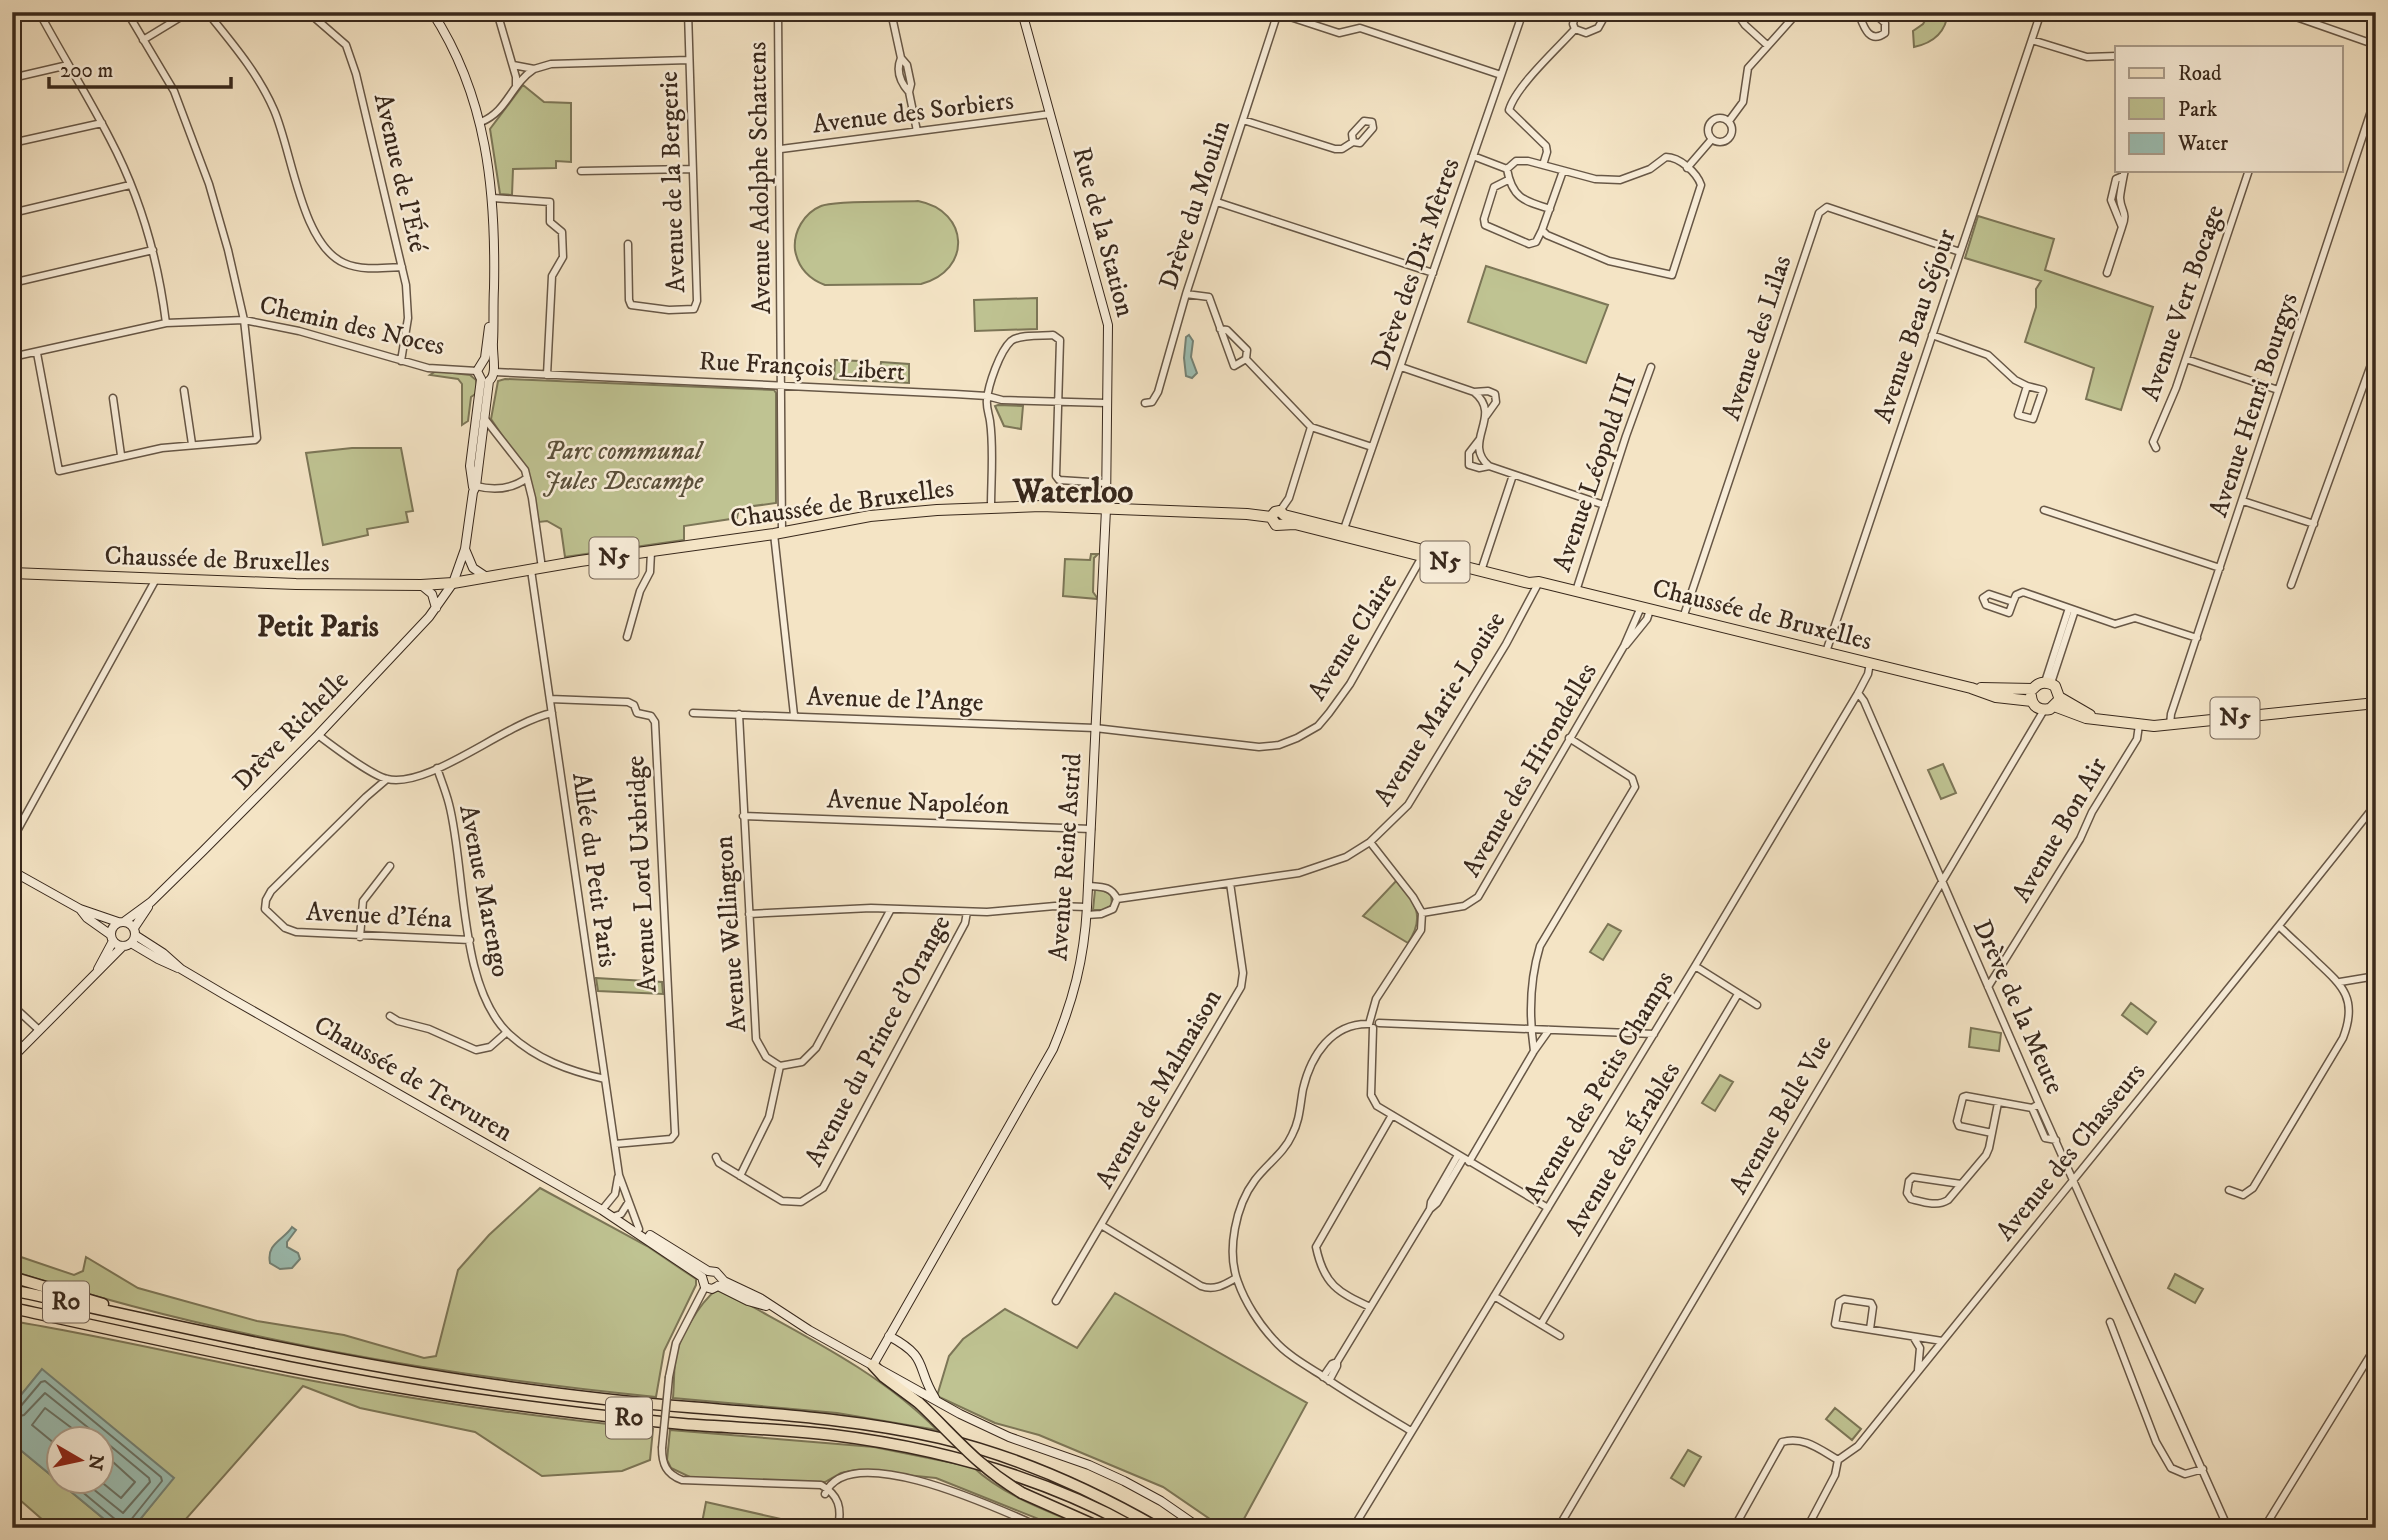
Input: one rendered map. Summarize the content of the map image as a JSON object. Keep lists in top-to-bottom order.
{
  "streets": {
    "highway": ["R0"],
    "main road": ["Chaussée de Bruxelles", "N5"],
    "street": [
      "Avenue des Sorbiers",
      "Avenue de l'Été",
      "Avenue Adolphe Schattens",
      "Avenue de la Bergerie",
      "Drève du Moulin",
      "Rue de la Station",
      "Drève des Dix Mètres",
      "Avenue Vert Bocage",
      "Chemin des Noces",
      "Avenue Beau Séjour",
      "Avenue des Lilas",
      "Rue François Libert",
      "Avenue Henri Bourgys",
      "Avenue Léopold III",
      "Avenue Claire",
      "Avenue de l'Ange",
      "Avenue Marie-Louise",
      "Drève Richelle",
      "Avenue des Hirondelles",
      "Avenue Napoléon",
      "Avenue Bon Air",
      "Avenue Reine Astrid",
      "Allée du Petit Paris",
      "Avenue Lord Uxbridge",
      "Avenue Marengo",
      "Avenue d'Iéna",
      "Avenue Wellington",
      "Drève de la Meute",
      "Avenue du Prince d'Orange",
      "Chaussée de Tervuren",
      "Avenue des Petits Champs",
      "Avenue de Malmaison",
      "Avenue Belle Vue",
      "Avenue des Érables",
      "Avenue des Chasseurs"
    ]
  },
  "crossings": [
    ["Avenue des Sorbiers", "Avenue Adolphe Schattens"],
    ["Avenue des Sorbiers", "Rue de la Station"],
    ["Avenue de l'Été", "Chemin des Noces"],
    ["Avenue Adolphe Schattens", "Rue François Libert"],
    ["Avenue Adolphe Schattens", "Chaussée de Bruxelles"],
    ["Avenue Adolphe Schattens", "Avenue de l'Ange"],
    ["Rue de la Station", "Rue François Libert"],
    ["Rue de la Station", "Chaussée de Bruxelles"],
    ["Rue de la Station", "Avenue Reine Astrid"],
    ["Drève des Dix Mètres", "Chaussée de Bruxelles"],
    ["Avenue Beau Séjour", "Avenue des Lilas"],
    ["Avenue Beau Séjour", "Chaussée de Bruxelles"],
    ["Avenue des Lilas", "Chaussée de Bruxelles"],
    ["Avenue Henri Bourgys", "N5"],
    ["Avenue Léopold III", "Chaussée de Bruxelles"],
    ["Chaussée de Bruxelles", "N5"],
    ["Chaussée de Bruxelles", "Avenue Claire"],
    ["Chaussée de Bruxelles", "Avenue Marie-Louise"],
    ["Chaussée de Bruxelles", "Drève Richelle"],
    ["Chaussée de Bruxelles", "Avenue des Hirondelles"],
    ["Chaussée de Bruxelles", "Avenue Reine Astrid"],
    ["Chaussée de Bruxelles", "Allée du Petit Paris"],
    ["Chaussée de Bruxelles", "Avenue des Petits Champs"],
    ["Chaussée de Bruxelles", "Avenue Belle Vue"],
    ["N5", "Avenue Bon Air"],
    ["N5", "Avenue Belle Vue"],
    ["Avenue Claire", "Avenue de l'Ange"],
    ["Avenue Claire", "Avenue Reine Astrid"],
    ["Avenue de l'Ange", "Avenue Reine Astrid"],
    ["Avenue de l'Ange", "Avenue Wellington"],
    ["Avenue Marie-Louise", "Avenue Reine Astrid"],
    ["Avenue Marie-Louise", "Avenue de Malmaison"],
    ["Drève Richelle", "Chaussée de Tervuren"],
    ["Avenue Napoléon", "Avenue Reine Astrid"],
    ["Avenue Napoléon", "Avenue Wellington"],
    ["Avenue Bon Air", "Drève de la Meute"],
    ["Allée du Petit Paris", "Avenue Lord Uxbridge"],
    ["Allée du Petit Paris", "Avenue Marengo"],
    ["Allée du Petit Paris", "Chaussée de Tervuren"],
    ["Avenue Marengo", "Avenue d'Iéna"],
    ["Drève de la Meute", "Avenue des Petits Champs"],
    ["Drève de la Meute", "Avenue Belle Vue"],
    ["Drève de la Meute", "Avenue des Chasseurs"]
  ],
  "districts": ["Waterloo", "Petit Paris"],
  "parks": ["Parc communal Jules Descampe"],
  "legend": ["Road", "Park", "Water"],
  "scale_bar": "200 m",
  "north": "right"
}
